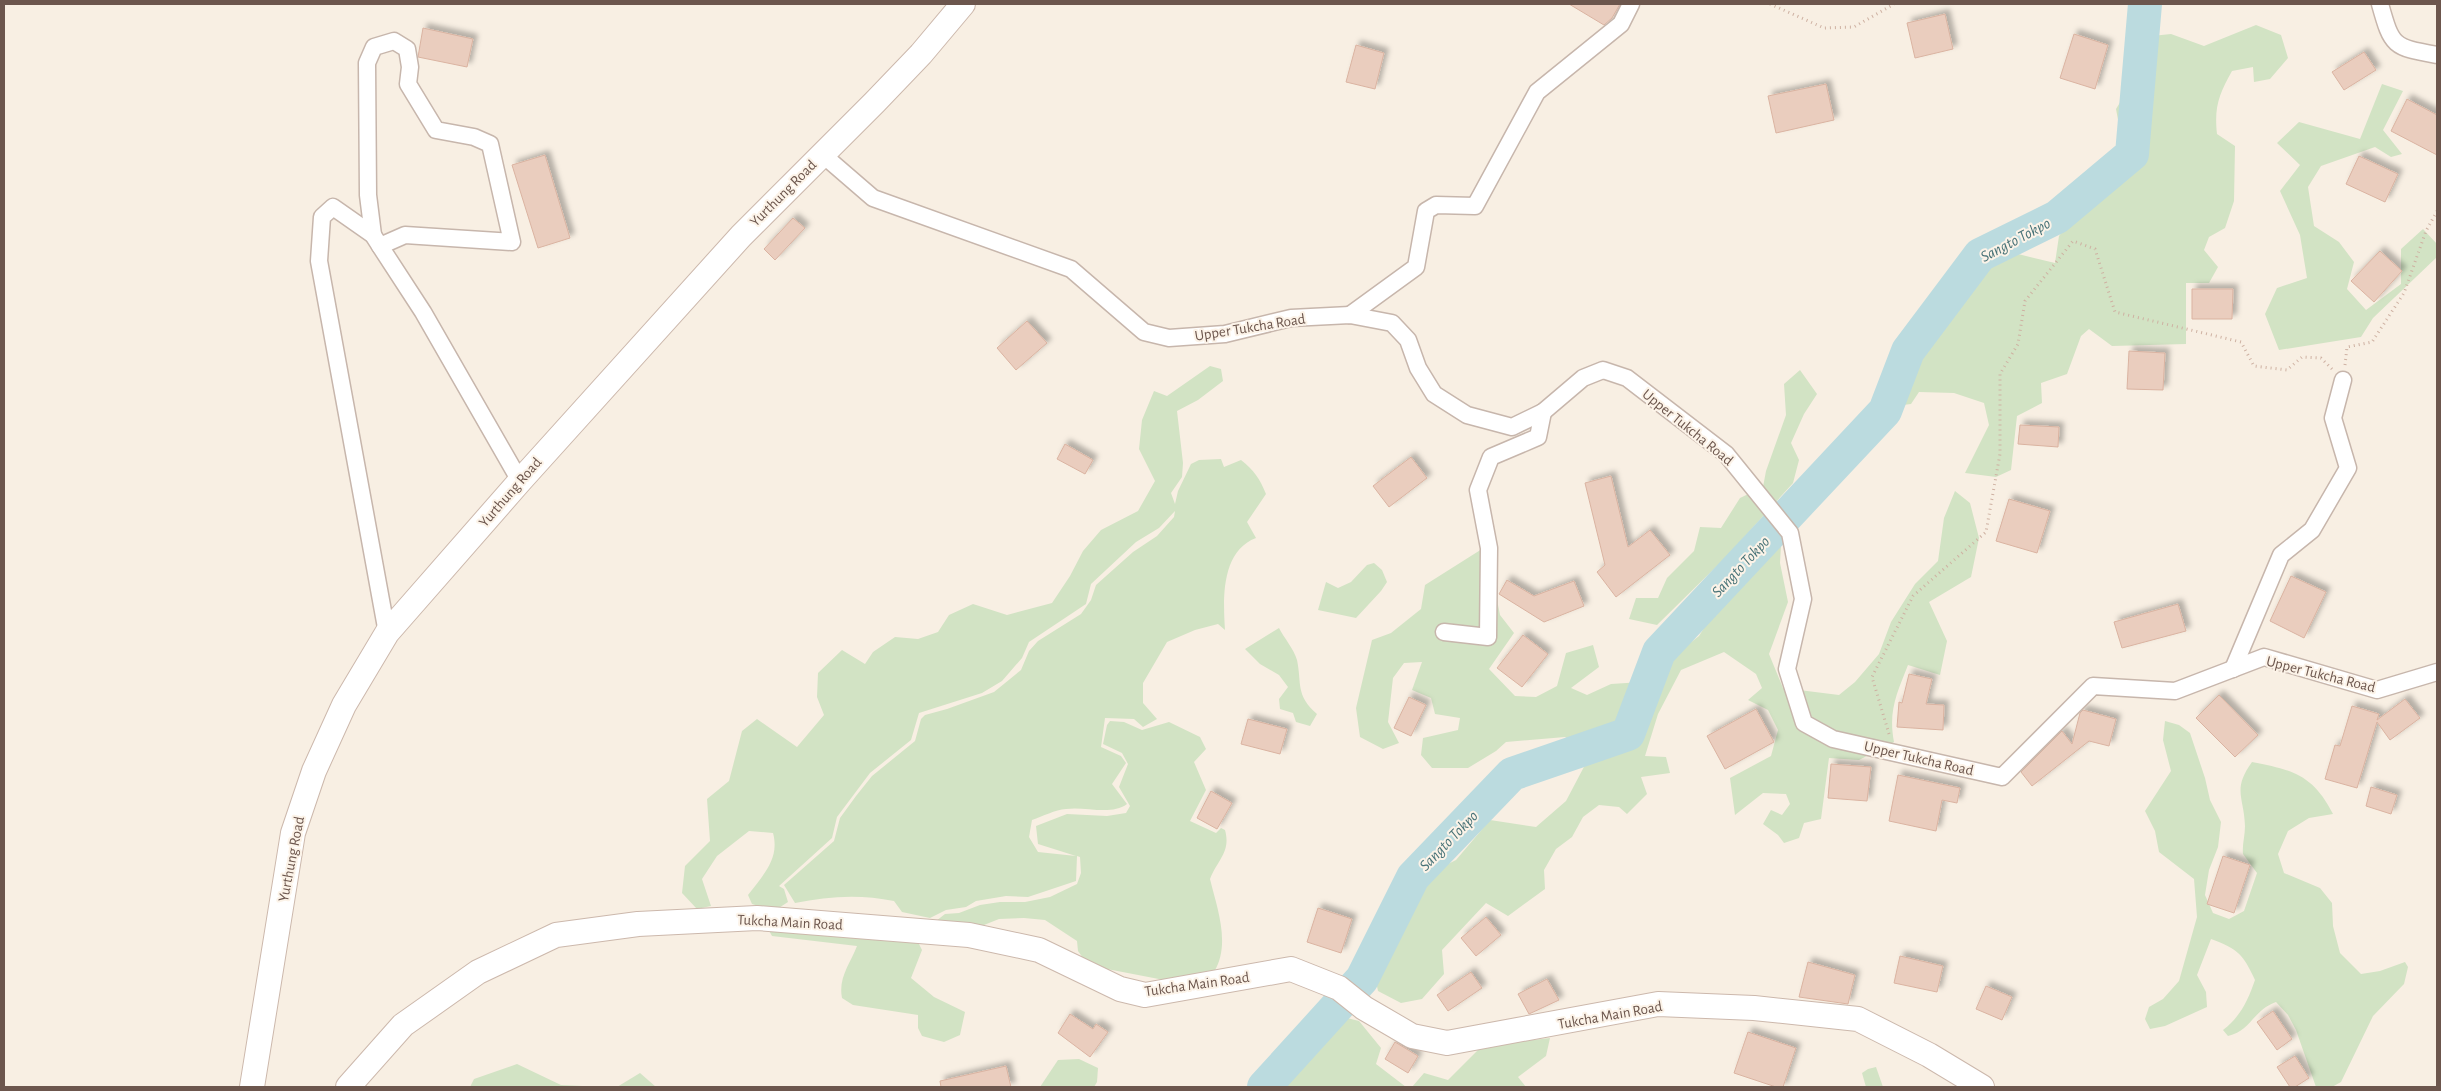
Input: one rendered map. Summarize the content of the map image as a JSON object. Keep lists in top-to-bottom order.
{
  "streets": {
    "street": ["Yurthung Road", "Upper Tukcha Road", "Tukcha Main Road"]
  },
  "crossings": [
    ["Yurthung Road", "Upper Tukcha Road"]
  ],
  "water": ["Sangto Tokpo"]
}
